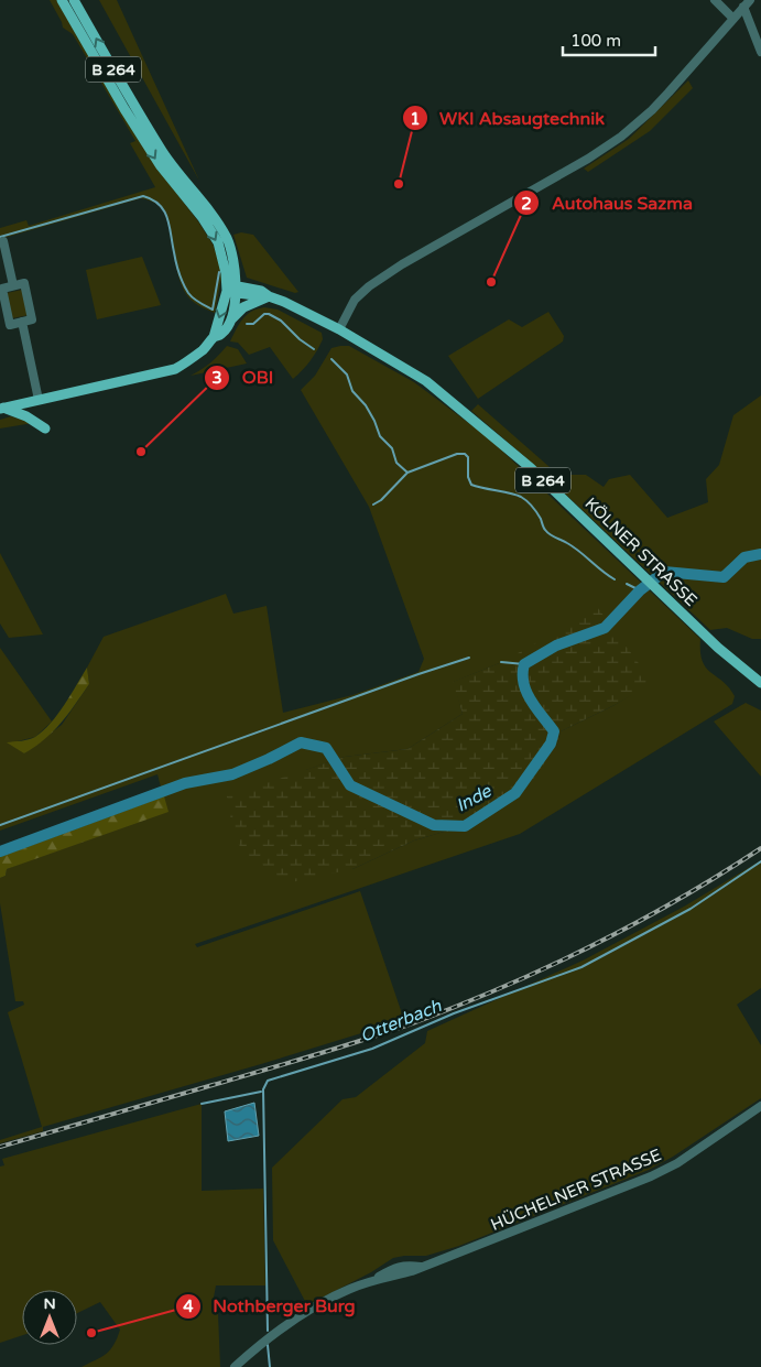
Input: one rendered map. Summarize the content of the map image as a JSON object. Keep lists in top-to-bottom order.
{
  "streets": {
    "main road": ["B 264", "KÖLNER STRASSE"],
    "street": ["HÜCHELNER STRASSE"]
  },
  "crossings": [
    ["B 264", "KÖLNER STRASSE"]
  ],
  "water": ["Inde", "Otterbach"],
  "places": [
    "WKI Absaugtechnik",
    "Autohaus Sazma",
    "OBI",
    "Nothberger Burg"
  ],
  "scale_bar": "100 m",
  "north": "top"
}
